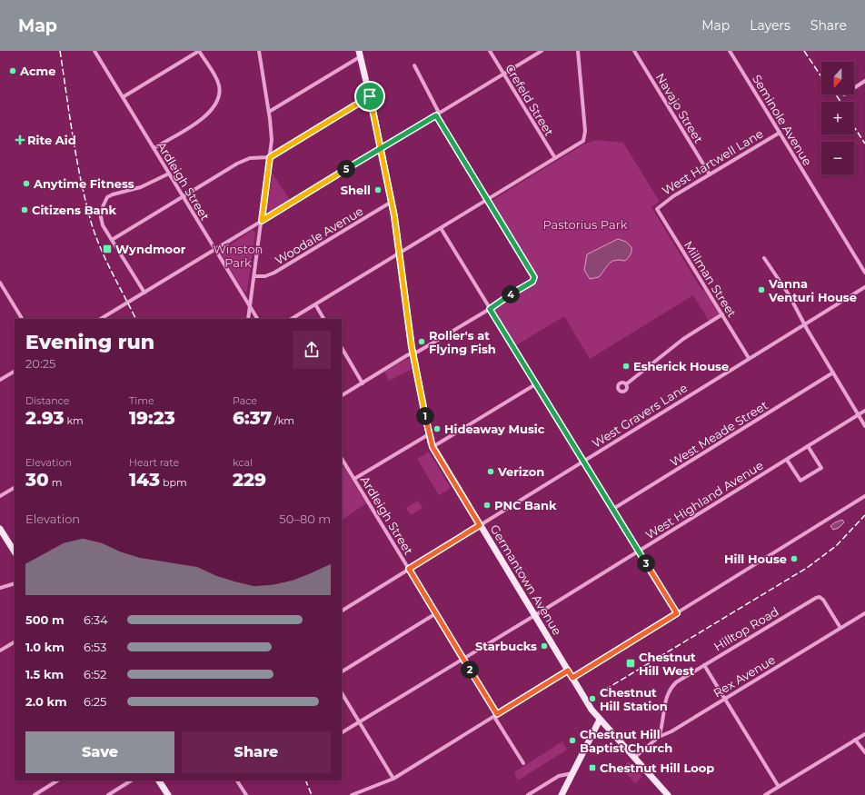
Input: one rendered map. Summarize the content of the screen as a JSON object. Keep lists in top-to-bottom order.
{
  "streets": {
    "main road": ["Germantown Avenue"],
    "street": [
      "Crefeld Street",
      "Navajo Street",
      "Seminole Avenue",
      "West Hartwell Lane",
      "Ardleigh Street",
      "Woodale Avenue",
      "Millman Street",
      "West Gravers Lane",
      "West Meade Street",
      "West Highland Avenue",
      "Hilltop Road",
      "Rex Avenue"
    ]
  },
  "crossings": [
    ["Navajo Street", "West Hartwell Lane"],
    ["Seminole Avenue", "West Hartwell Lane"],
    ["West Hartwell Lane", "Millman Street"],
    ["Ardleigh Street", "West Gravers Lane"],
    ["Ardleigh Street", "West Highland Avenue"],
    ["Woodale Avenue", "Germantown Avenue"],
    ["Millman Street", "West Gravers Lane"],
    ["West Gravers Lane", "Germantown Avenue"],
    ["West Highland Avenue", "Germantown Avenue"],
    ["Germantown Avenue", "Rex Avenue"],
    ["Hilltop Road", "Rex Avenue"]
  ],
  "parks": ["Pastorius Park", "Winston Park"],
  "places": {
    "other": [
      "Acme",
      "Anytime Fitness",
      "Shell",
      "Citizens Bank",
      "Vanna Venturi House",
      "Roller's at Flying Fish",
      "Esherick House",
      "Hideaway Music",
      "Verizon",
      "PNC Bank",
      "Hill House",
      "Starbucks",
      "Chestnut Hill Station",
      "Chestnut Hill Baptist Church"
    ],
    "health": ["Rite Aid"],
    "transit": ["Wyndmoor", "Chestnut Hill West", "Chestnut Hill Loop"]
  },
  "north": "bottom",
  "page": {
    "header": "Map",
    "nav": ["Map", "Layers", "Share"],
    "map_buttons": ["+", "−"],
    "pins": [
      "5",
      "4",
      "1",
      "3",
      "2"
    ],
    "heading": ["Evening run", "20:25"],
    "stats": [
      ["Distance", "2.93 km"],
      ["Time", "19:23"],
      ["Pace", "6:37 /km"],
      ["Elevation", "30 m"],
      ["Heart rate", "143 bpm"],
      ["kcal", "229"]
    ],
    "chart": ["Elevation", "50–80 m"],
    "list": [
      {
        "name": "500 m",
        "note": "6:34"
      },
      {
        "name": "1.0 km",
        "note": "6:53"
      },
      {
        "name": "1.5 km",
        "note": "6:52"
      },
      {
        "name": "2.0 km",
        "note": "6:25"
      }
    ],
    "buttons": ["Save", "Share"]
  }
}
